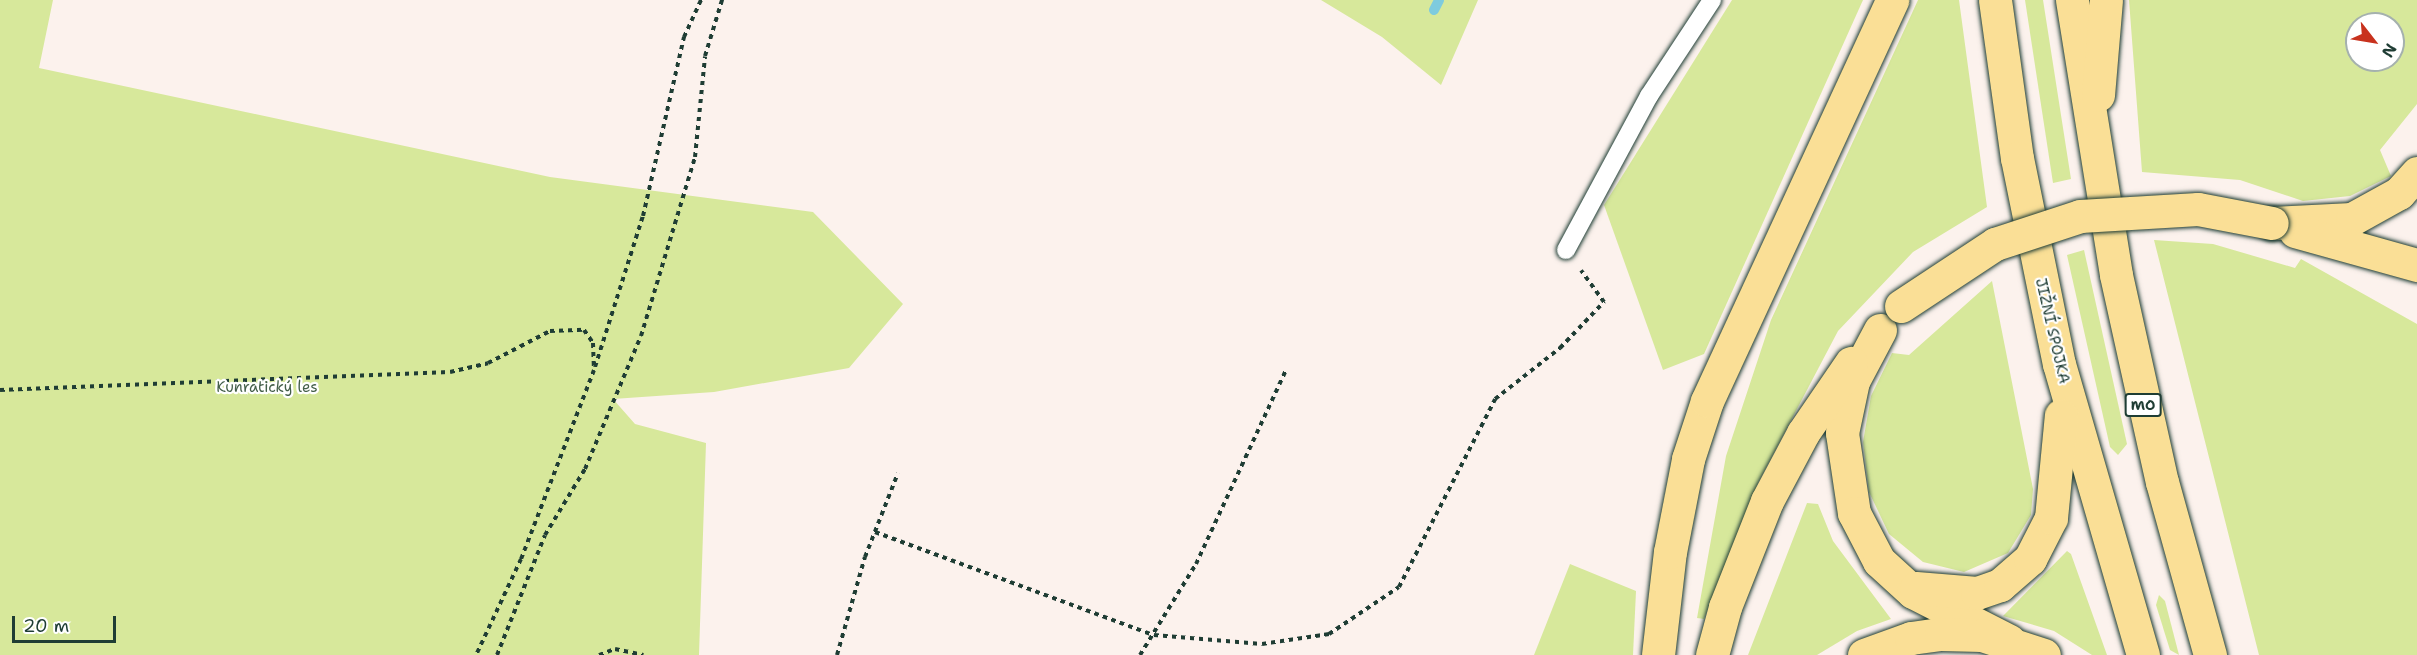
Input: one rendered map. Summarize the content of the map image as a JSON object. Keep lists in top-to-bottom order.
{
  "streets": {
    "highway": ["JIŽNÍ SPOJKA", "MO"]
  },
  "parks": ["Kunratický les"],
  "scale_bar": "20 m",
  "north": "bottom right"
}
